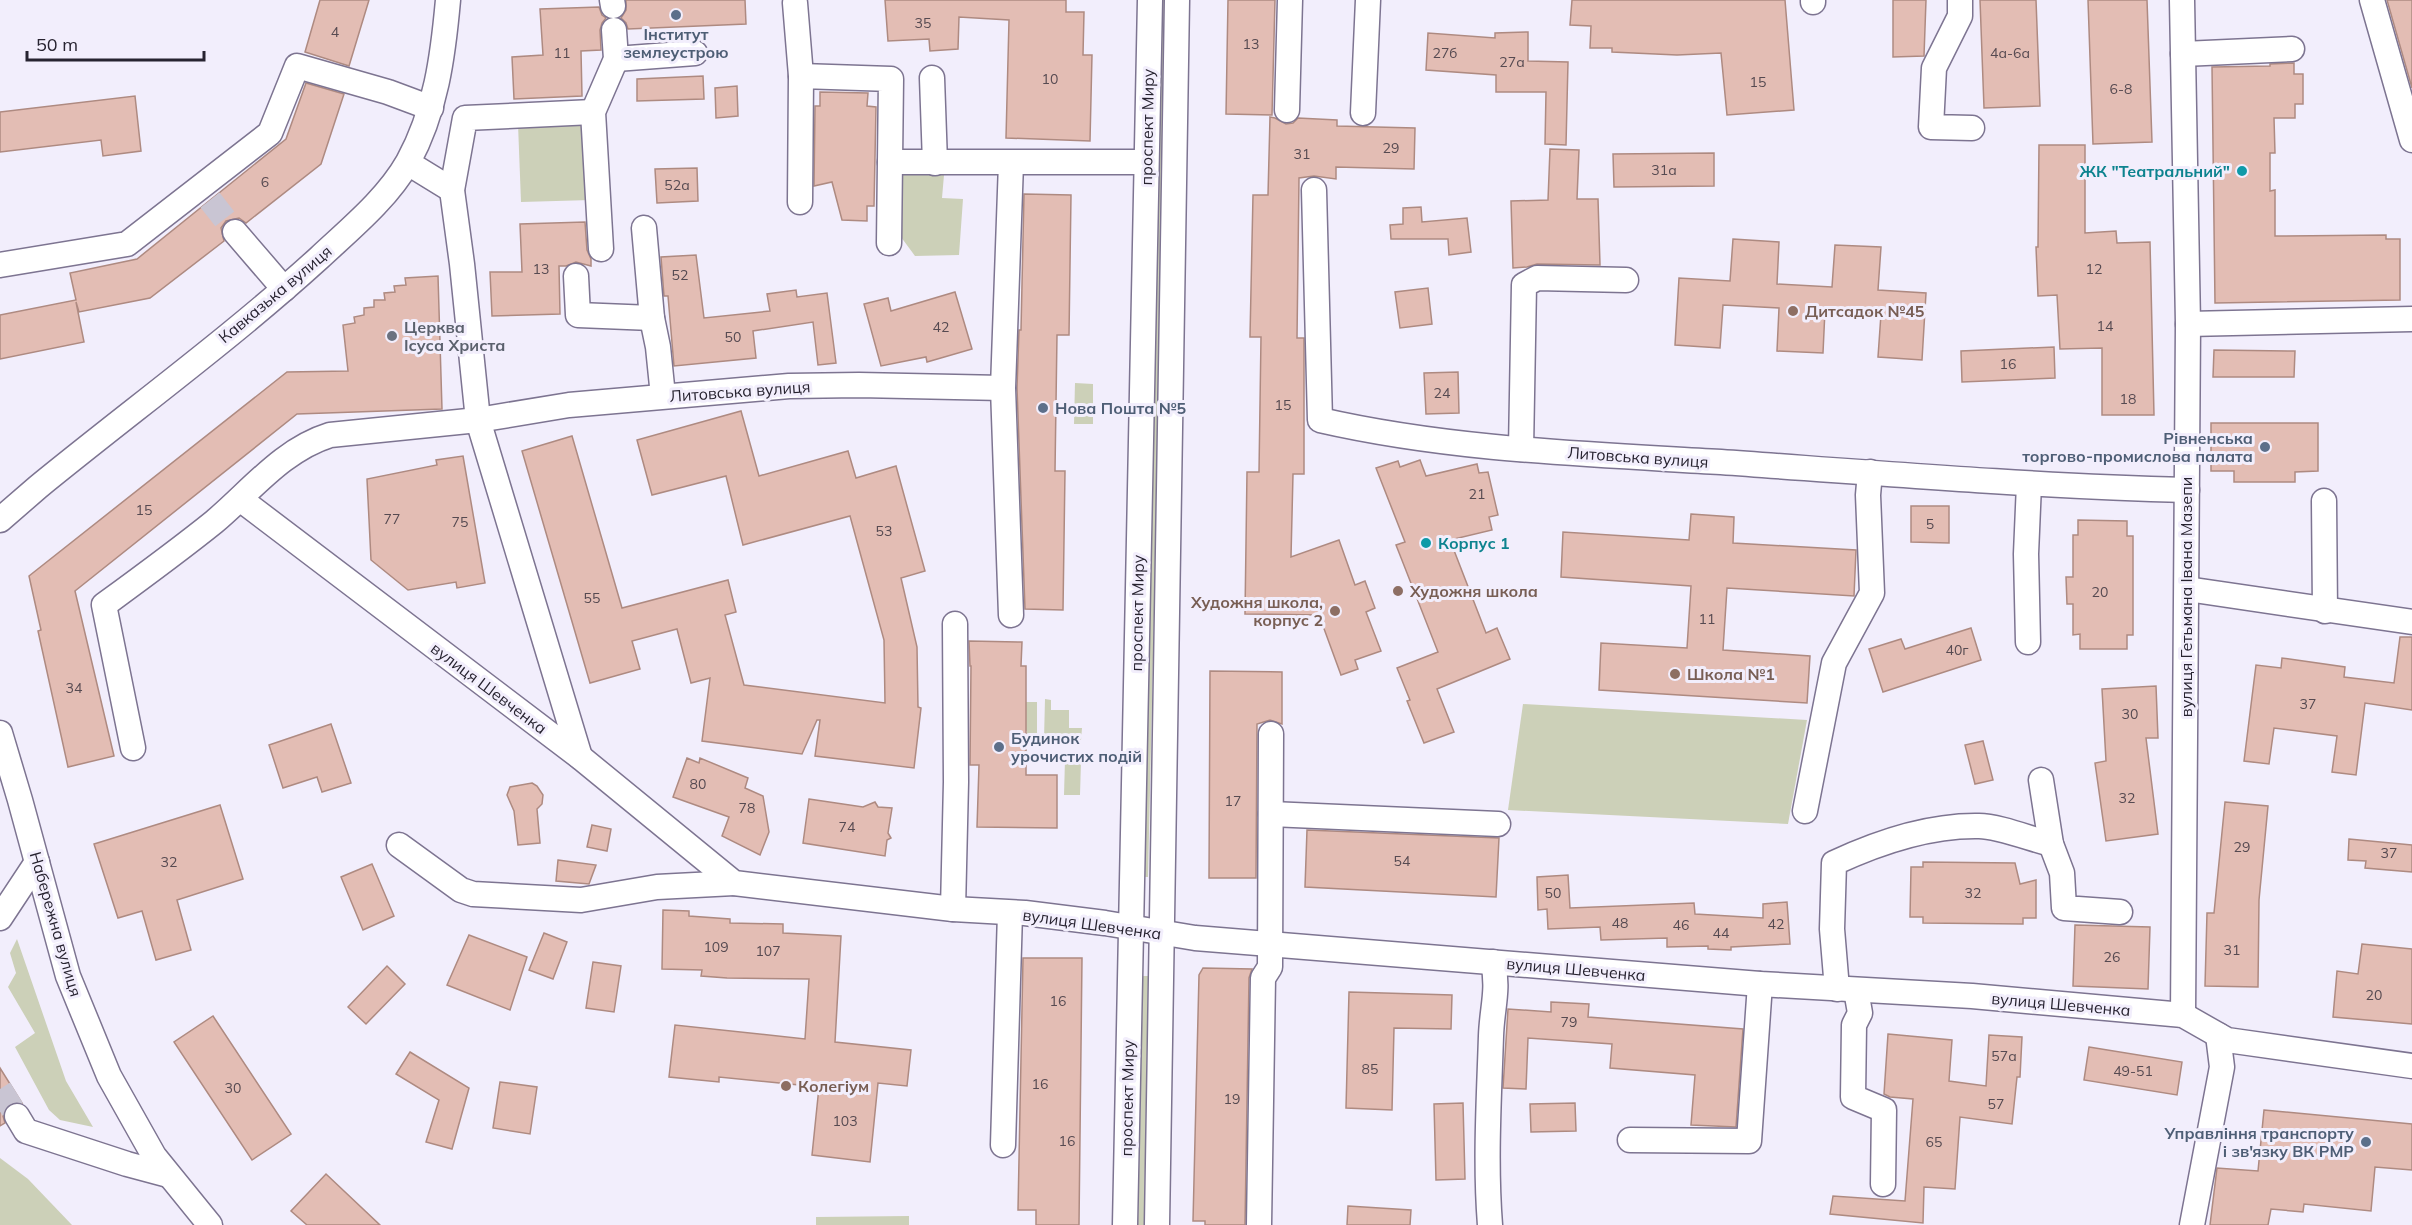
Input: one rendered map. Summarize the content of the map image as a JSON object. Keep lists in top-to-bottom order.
{
  "streets": {
    "street": [
      "проспект Миру",
      "Кавказька вулиця",
      "Литовська вулиця",
      "вулиця Гетьмана Івана Мазепи",
      "вулиця Шевченка",
      "Набережна вулиця"
    ]
  },
  "crossings": [
    ["проспект Миру", "вулиця Шевченка"],
    ["Литовська вулиця", "вулиця Гетьмана Івана Мазепи"],
    ["Литовська вулиця", "вулиця Шевченка"],
    ["вулиця Гетьмана Івана Мазепи", "вулиця Шевченка"]
  ],
  "places": [
    "Інститут землеустрою",
    "ЖК \"Театральний\"",
    "Дитсадок №45",
    "Церква Ісуса Христа",
    "Нова Пошта №5",
    "Рівненська торгово-промислова палата",
    "Корпус 1",
    "Художня школа",
    "Художня школа, корпус 2",
    "Школа №1",
    "Будинок урочистих подій",
    "Колегіум",
    "Управління транспорту і зв'язку ВК РМР"
  ],
  "house_numbers": [
    "35",
    "4",
    "13",
    "11",
    "27б",
    "4а-6а",
    "27а",
    "10",
    "15",
    "6-8",
    "29",
    "31",
    "31а",
    "6",
    "52а",
    "13",
    "12",
    "52",
    "14",
    "42",
    "50",
    "16",
    "24",
    "18",
    "15",
    "21",
    "15",
    "77",
    "75",
    "5",
    "53",
    "20",
    "55",
    "11",
    "40г",
    "34",
    "37",
    "30",
    "80",
    "32",
    "17",
    "78",
    "74",
    "29",
    "37",
    "54",
    "32",
    "50",
    "32",
    "48",
    "42",
    "46",
    "44",
    "109",
    "31",
    "107",
    "26",
    "20",
    "16",
    "79",
    "57а",
    "85",
    "49-51",
    "16",
    "30",
    "19",
    "57",
    "103",
    "16",
    "65"
  ],
  "scale_bar": "50 m"
}
